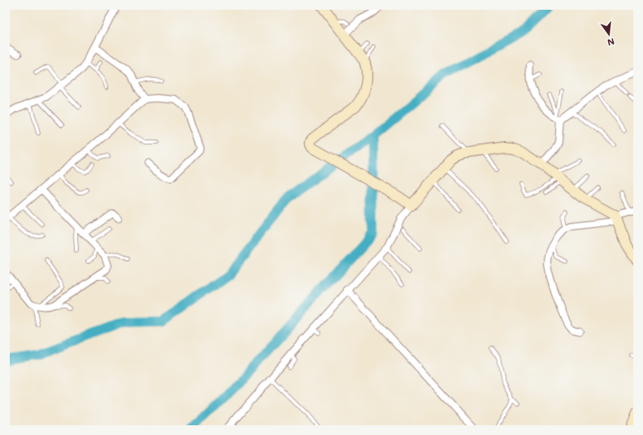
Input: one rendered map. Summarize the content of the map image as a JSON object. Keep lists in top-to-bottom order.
{
  "north": "bottom"
}
